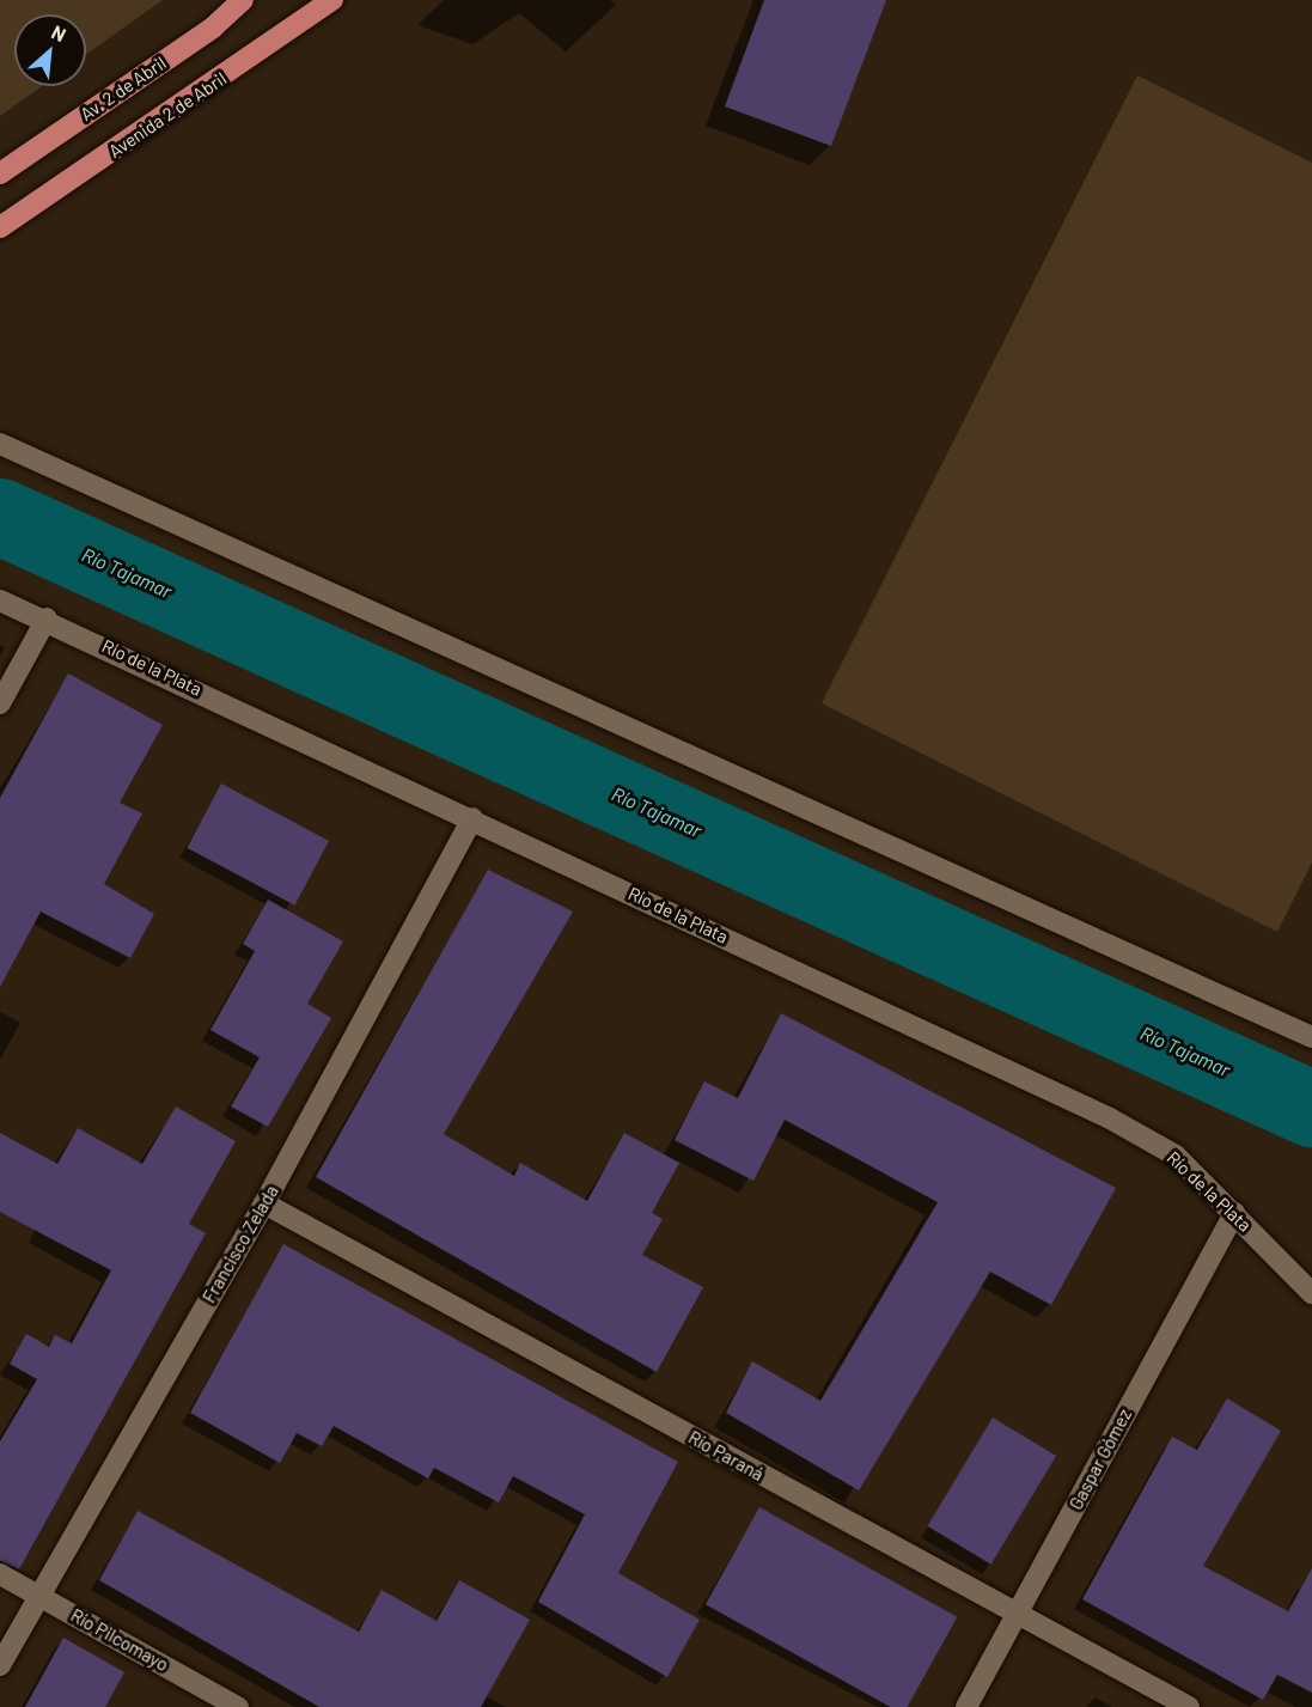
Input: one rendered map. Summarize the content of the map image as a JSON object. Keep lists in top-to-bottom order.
{
  "streets": {
    "main road": ["Av. 2 de Abril", "Avenida 2 de Abril"],
    "street": [
      "Río de la Plata",
      "Francisco Zelada",
      "Río Paraná",
      "Gaspar Gómez",
      "Río Pilcomayo"
    ]
  },
  "crossings": [
    ["Río de la Plata", "Francisco Zelada"],
    ["Río de la Plata", "Gaspar Gómez"],
    ["Francisco Zelada", "Río Paraná"],
    ["Francisco Zelada", "Río Pilcomayo"],
    ["Río Paraná", "Gaspar Gómez"]
  ],
  "water": ["Río Tajamar"],
  "north": "top right"
}
